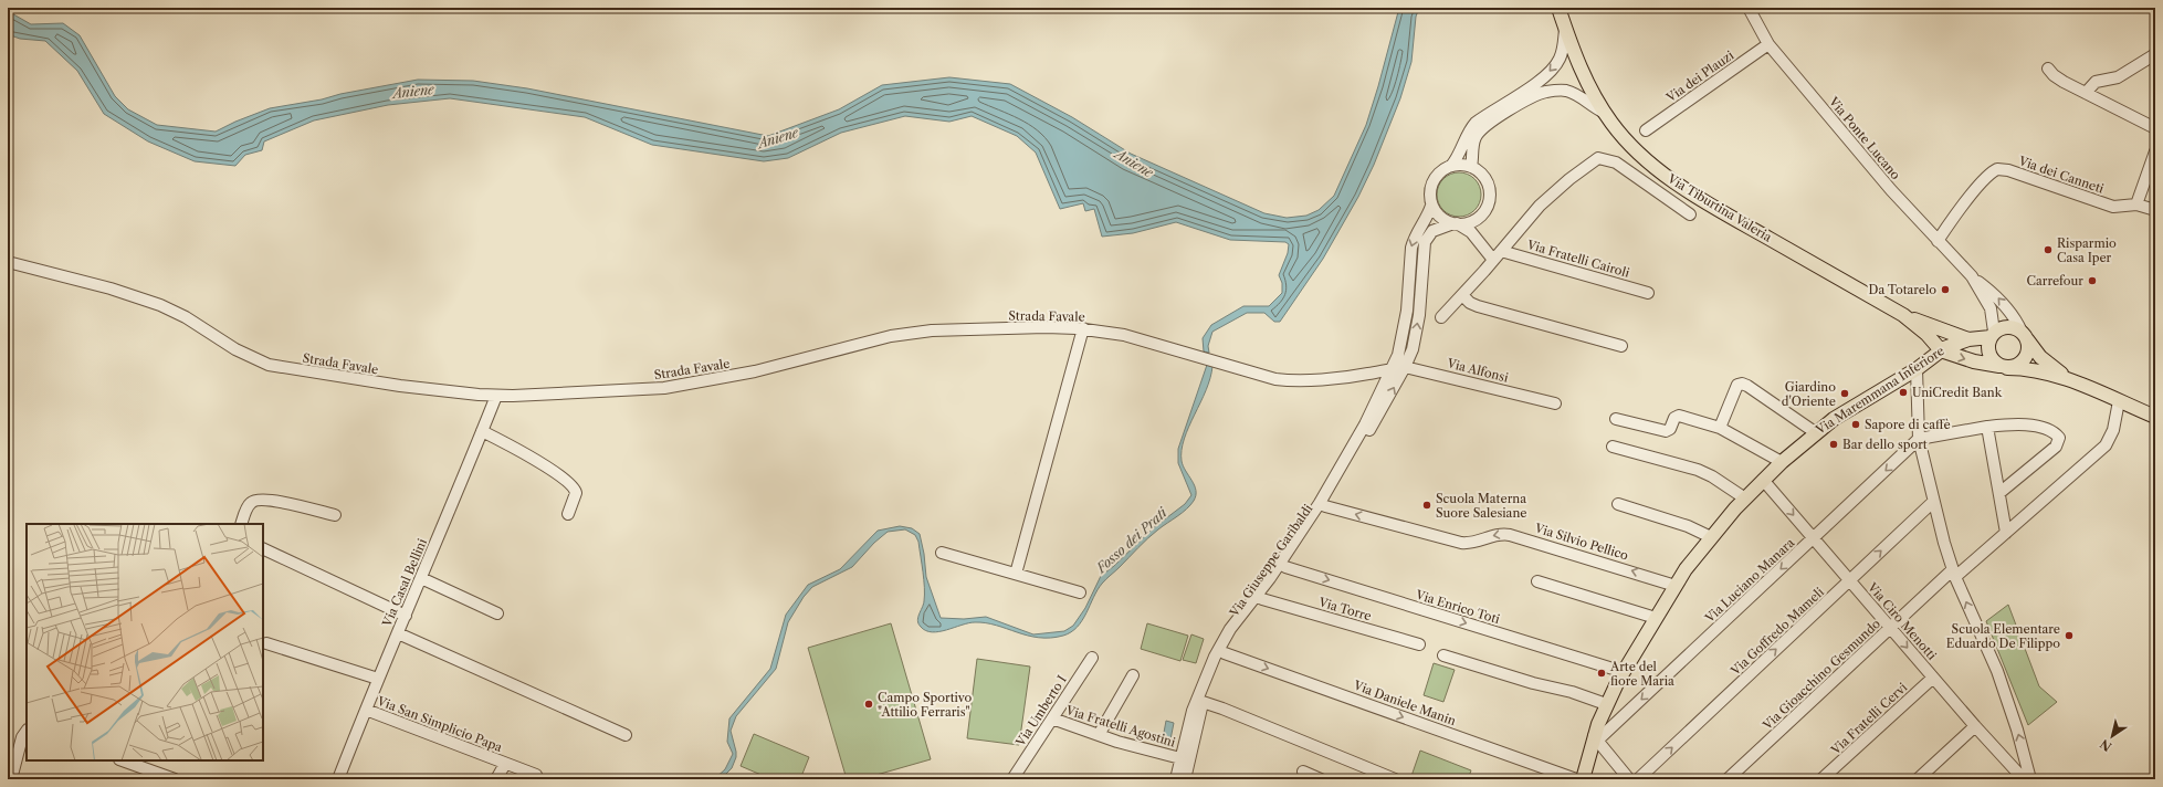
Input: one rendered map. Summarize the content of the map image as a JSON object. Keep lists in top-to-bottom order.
{
  "streets": {
    "main road": ["Via Tiburtina Valeria", "Via Maremmana Inferiore"],
    "street": [
      "Via dei Plauzi",
      "Via Ponte Lucano",
      "Via dei Canneti",
      "Via Fratelli Cairoli",
      "Strada Favale",
      "Via Alfonsi",
      "Via Silvio Pellico",
      "Via Giuseppe Garibaldi",
      "Via Luciano Manara",
      "Via Casal Bellini",
      "Via Enrico Toti",
      "Via Torre",
      "Via Ciro Menotti",
      "Via Goffredo Mameli",
      "Via Gioacchino Gesmundo",
      "Via Daniele Manin",
      "Via Umberto I",
      "Via Fratelli Cervi",
      "Via San Simplicio Papa",
      "Via Fratelli Agostini"
    ]
  },
  "crossings": [
    ["Via dei Plauzi", "Via Ponte Lucano"],
    ["Via Ponte Lucano", "Via dei Canneti"],
    ["Via Ponte Lucano", "Via Tiburtina Valeria"],
    ["Via Tiburtina Valeria", "Via Maremmana Inferiore"],
    ["Strada Favale", "Via Alfonsi"],
    ["Strada Favale", "Via Giuseppe Garibaldi"],
    ["Strada Favale", "Via Casal Bellini"],
    ["Via Alfonsi", "Via Giuseppe Garibaldi"],
    ["Via Maremmana Inferiore", "Via Silvio Pellico"],
    ["Via Maremmana Inferiore", "Via Luciano Manara"],
    ["Via Maremmana Inferiore", "Via Enrico Toti"],
    ["Via Maremmana Inferiore", "Via Ciro Menotti"],
    ["Via Silvio Pellico", "Via Giuseppe Garibaldi"],
    ["Via Giuseppe Garibaldi", "Via Enrico Toti"],
    ["Via Giuseppe Garibaldi", "Via Torre"],
    ["Via Giuseppe Garibaldi", "Via Daniele Manin"],
    ["Via Giuseppe Garibaldi", "Via Fratelli Agostini"],
    ["Via Luciano Manara", "Via Ciro Menotti"],
    ["Via Casal Bellini", "Via San Simplicio Papa"],
    ["Via Ciro Menotti", "Via Goffredo Mameli"],
    ["Via Ciro Menotti", "Via Gioacchino Gesmundo"],
    ["Via Ciro Menotti", "Via Fratelli Cervi"],
    ["Via Umberto I", "Via Fratelli Agostini"]
  ],
  "one_way": ["Via Luciano Manara", "Via Goffredo Mameli"],
  "water": ["Aniene", "Fosso dei Prati"],
  "places": [
    "Risparmio Casa Iper",
    "Carrefour",
    "Da Totarelo",
    "UniCredit Bank",
    "Giardino d'Oriente",
    "Sapore di caffè",
    "Bar dello sport",
    "Scuola Materna Suore Salesiane",
    "Scuola Elementare Eduardo De Filippo",
    "Arte del fiore Maria",
    "Campo Sportivo \"Attilio Ferraris\""
  ],
  "north": "bottom left"
}
